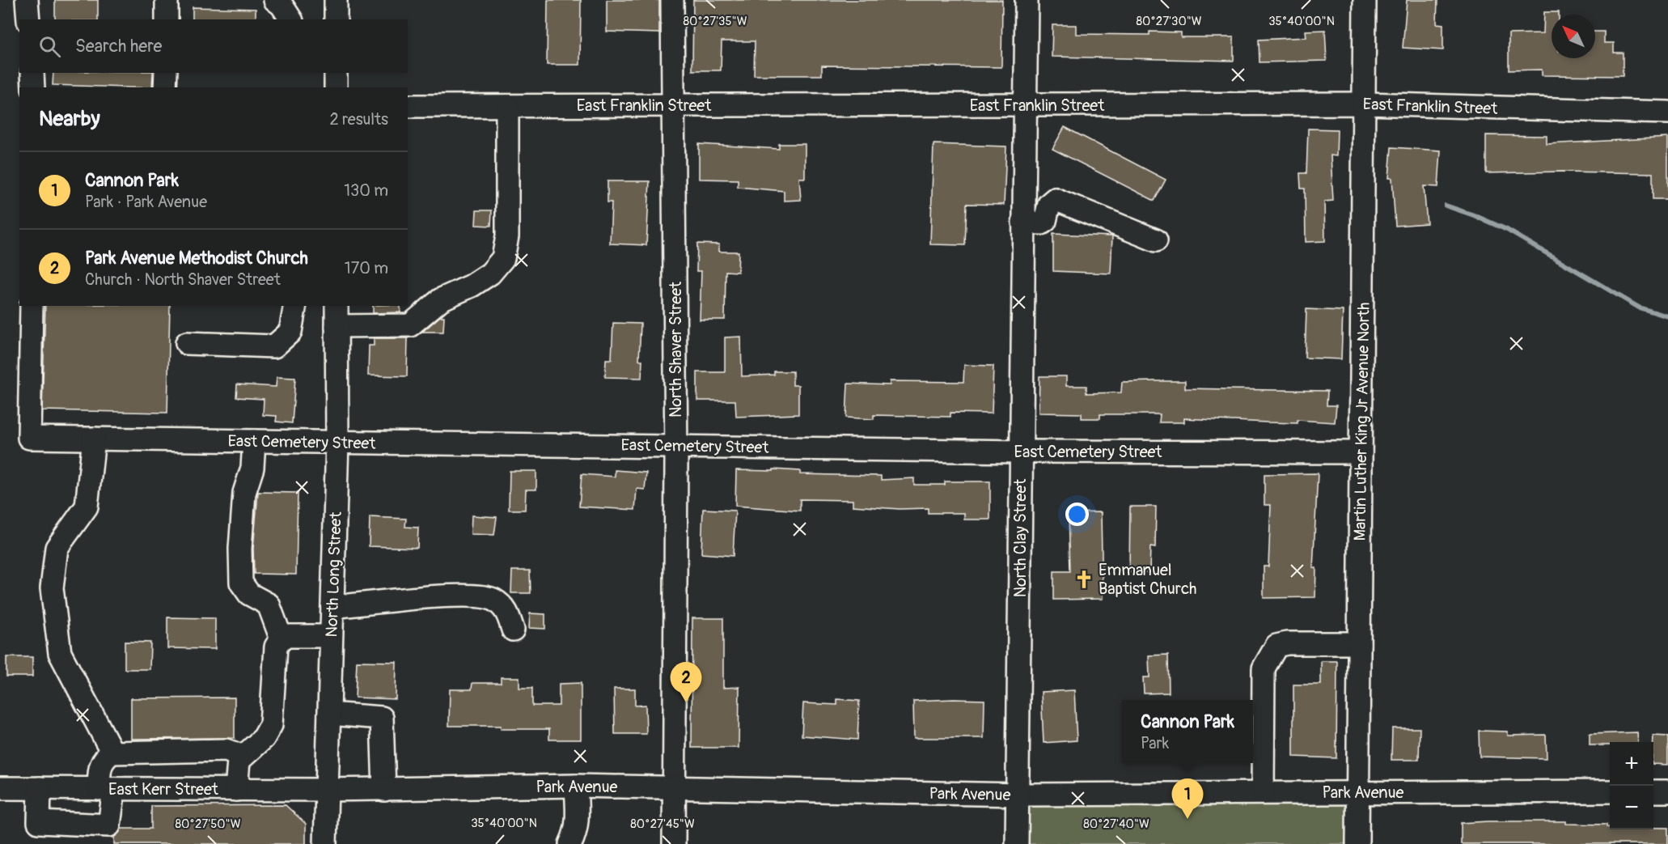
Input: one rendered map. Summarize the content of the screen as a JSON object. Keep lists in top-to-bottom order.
{
  "streets": {
    "street": [
      "East Franklin Street",
      "North Shaver Street",
      "Martin Luther King Jr Avenue North",
      "East Cemetery Street",
      "North Clay Street",
      "North Long Street",
      "Park Avenue",
      "East Kerr Street"
    ]
  },
  "crossings": [
    ["East Franklin Street", "North Shaver Street"],
    ["East Franklin Street", "Martin Luther King Jr Avenue North"],
    ["East Franklin Street", "North Clay Street"],
    ["North Shaver Street", "East Cemetery Street"],
    ["North Shaver Street", "Park Avenue"],
    ["Martin Luther King Jr Avenue North", "East Cemetery Street"],
    ["Martin Luther King Jr Avenue North", "Park Avenue"],
    ["East Cemetery Street", "North Clay Street"],
    ["East Cemetery Street", "North Long Street"],
    ["North Clay Street", "Park Avenue"],
    ["North Long Street", "Park Avenue"],
    ["North Long Street", "East Kerr Street"],
    ["Park Avenue", "East Kerr Street"]
  ],
  "places": {
    "church": ["Emmanuel Baptist Church"]
  },
  "north": "top left",
  "page": {
    "search": "Search here",
    "heading": ["Nearby", "2 results"],
    "list": [
      {
        "mark": "1",
        "name": "Cannon Park",
        "note": "Park · Park Avenue",
        "value": "130 m"
      },
      {
        "mark": "2",
        "name": "Park Avenue Methodist Church",
        "note": "Church · North Shaver Street",
        "value": "170 m"
      }
    ],
    "pins": ["2", "1"],
    "popup": ["Cannon Park", "Park"],
    "map_buttons": ["+", "−"]
  },
  "coordinates": [
    "80°27'35\"W",
    "80°27'30\"W",
    "35°40'00\"N",
    "80°27'50\"W",
    "80°27'45\"W",
    "80°27'40\"W"
  ]
}
